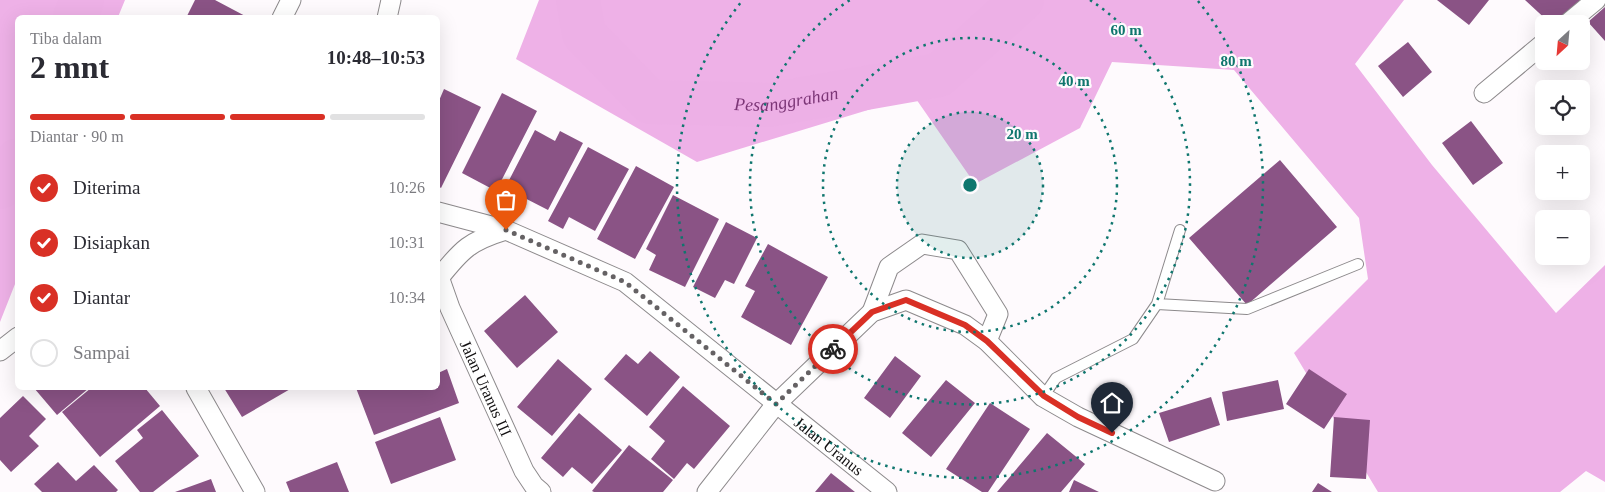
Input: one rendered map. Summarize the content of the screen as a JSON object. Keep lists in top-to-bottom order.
{
  "streets": {
    "street": ["Jalan Uranus III", "Jalan Uranus"]
  },
  "crossings": [
    ["Jalan Uranus III", "Jalan Uranus"]
  ],
  "water": ["Pesanggrahan"],
  "north": "bottom left",
  "page": {
    "map_buttons": ["+", "−"],
    "heading": ["2 mnt", "Tiba dalam", "10:48–10:53"],
    "bar": "Diantar · 90 m",
    "list": [
      ["Diterima", "10:26"],
      ["Disiapkan", "10:31"],
      ["Diantar", "10:34"],
      "Sampai"
    ]
  },
  "rings": [
    "60 m",
    "80 m",
    "40 m",
    "20 m"
  ]
}
